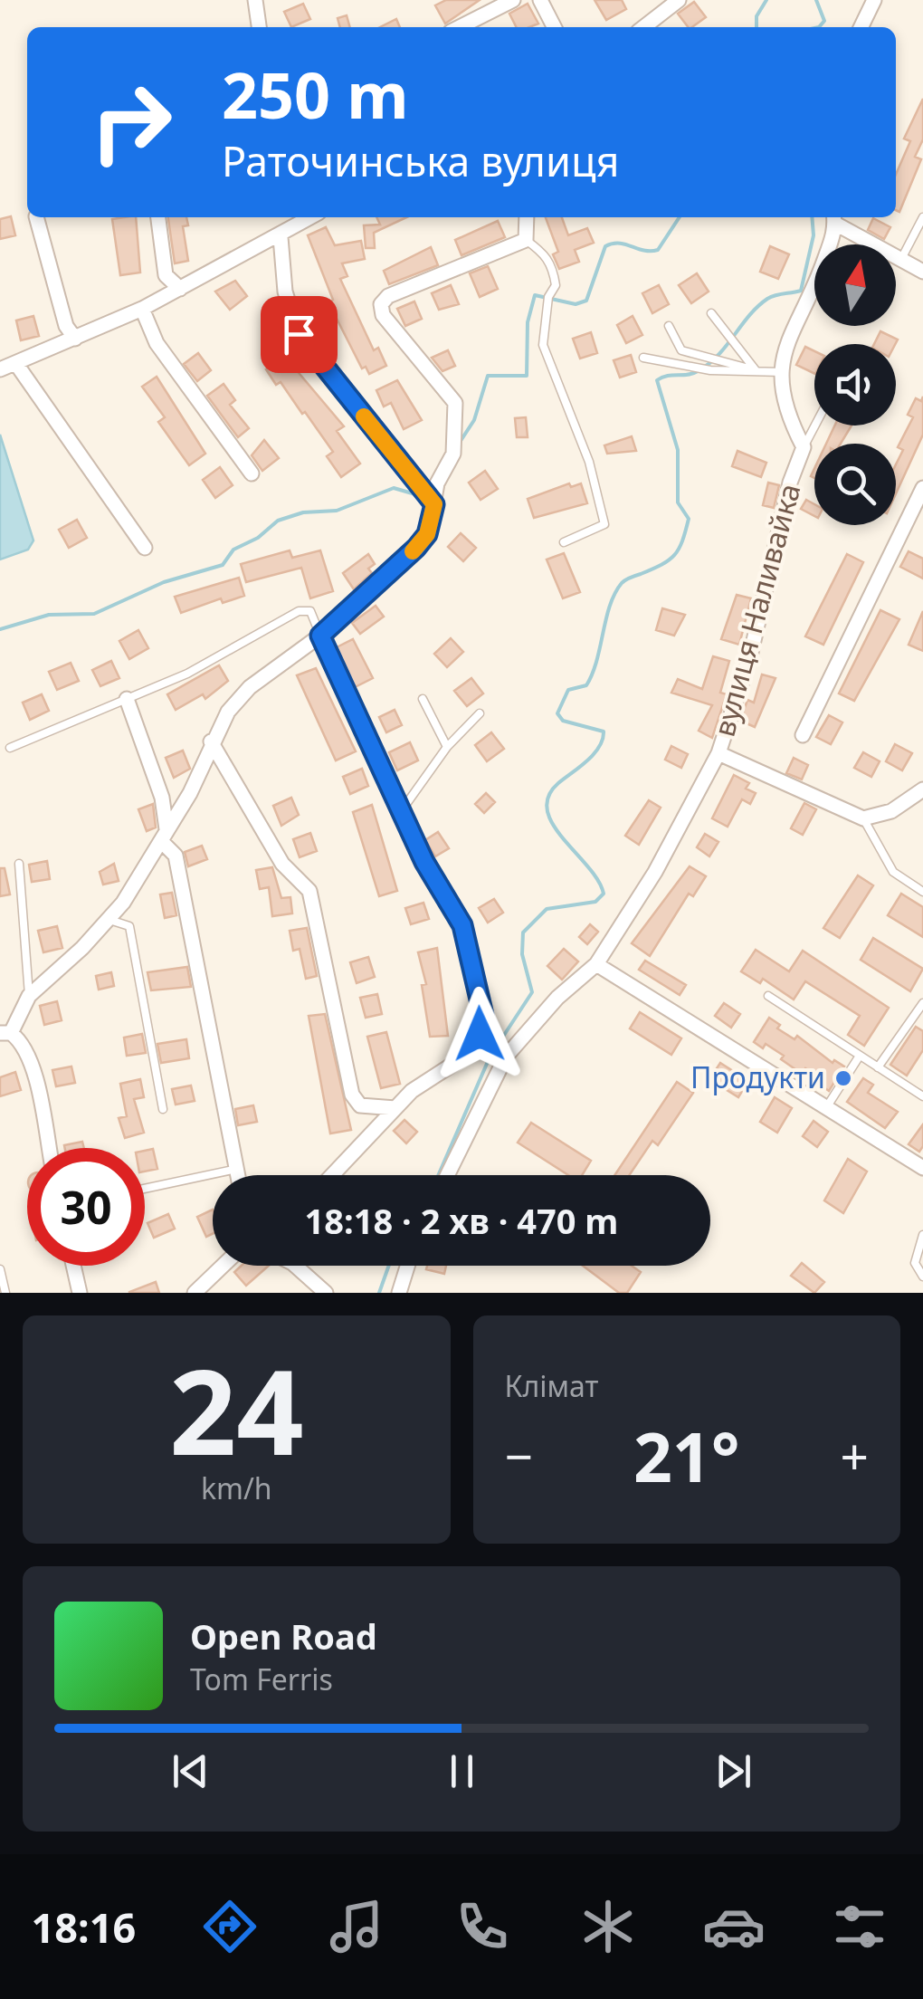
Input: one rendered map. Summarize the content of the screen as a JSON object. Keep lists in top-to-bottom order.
{
  "streets": {
    "street": ["вулиця Наливайка"]
  },
  "places": ["Продукти"],
  "north": "top",
  "page": {
    "turn": ["250 m", "Раточинська вулиця"],
    "limit": "30",
    "trip": "18:18 · 2 хв · 470 m",
    "tile": [
      ["24", "km/h"],
      "Клімат"
    ],
    "heat": ["−", "21°", "+"],
    "song": ["Open Road", "Tom Ferris"],
    "tabs": "18:16"
  }
}
